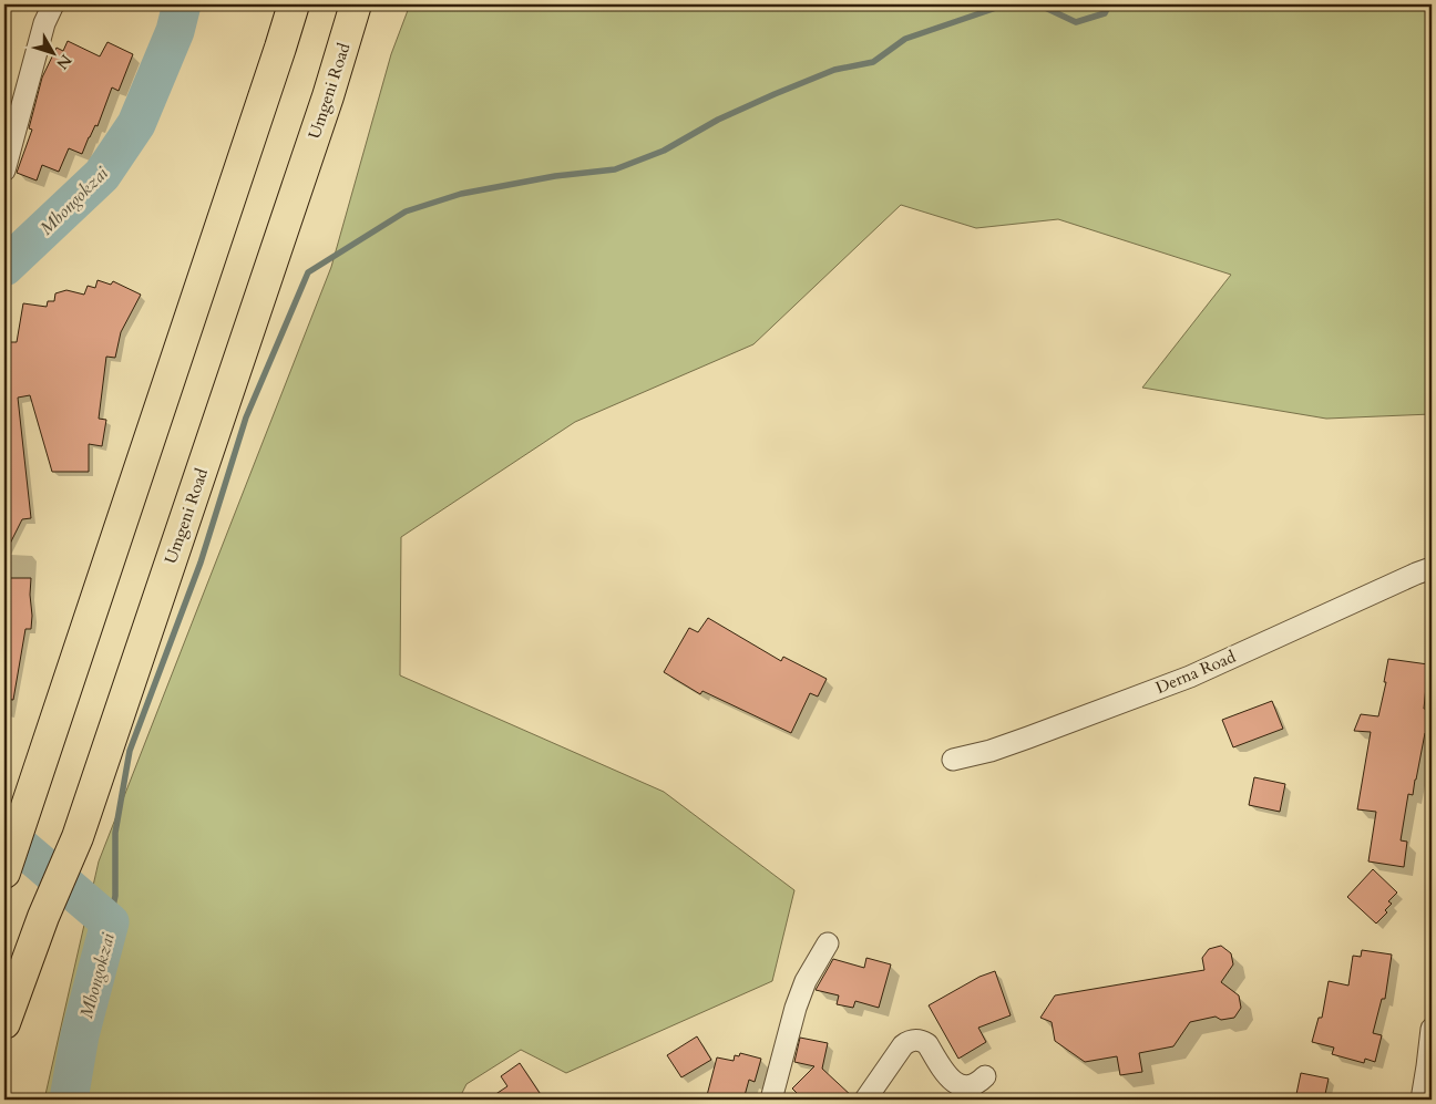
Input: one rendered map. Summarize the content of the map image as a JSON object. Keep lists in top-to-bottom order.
{
  "streets": {
    "highway": ["Umgeni Road"],
    "street": ["Derna Road"]
  },
  "water": ["Mbongokzai"],
  "north": "bottom right"
}
